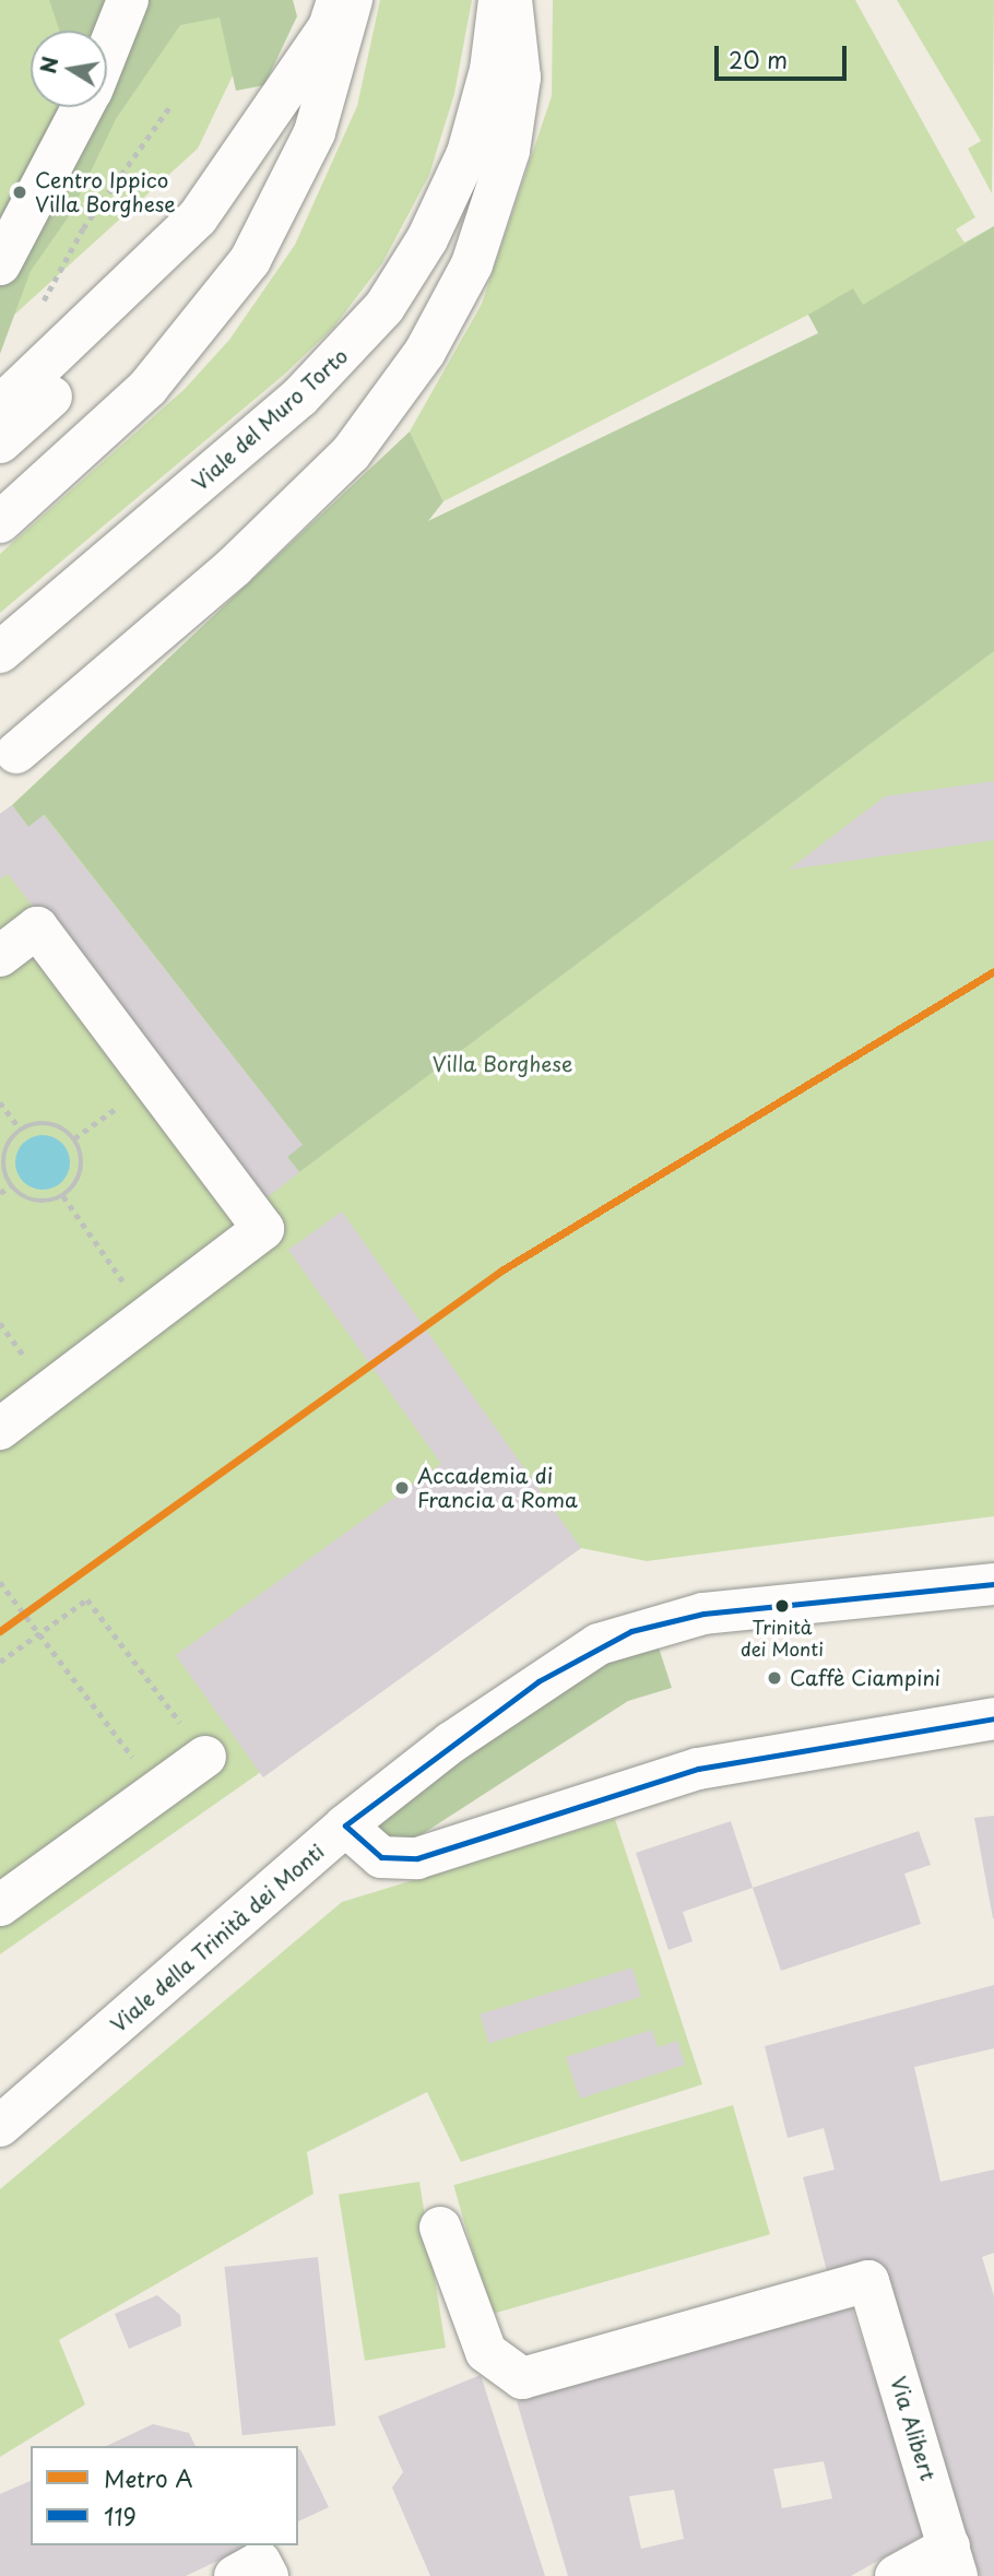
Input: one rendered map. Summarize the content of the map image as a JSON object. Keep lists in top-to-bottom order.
{
  "streets": {
    "street": ["Viale del Muro Torto", "Viale della Trinità dei Monti", "Via Alibert"]
  },
  "parks": ["Villa Borghese"],
  "places": [
    "Centro Ippico Villa Borghese",
    "Accademia di Francia a Roma",
    "Trinità dei Monti",
    "Caffè Ciampini"
  ],
  "lines": ["metro line A", "transit line 119"],
  "legend": ["Metro A", "119"],
  "scale_bar": "20 m",
  "north": "left"
}
